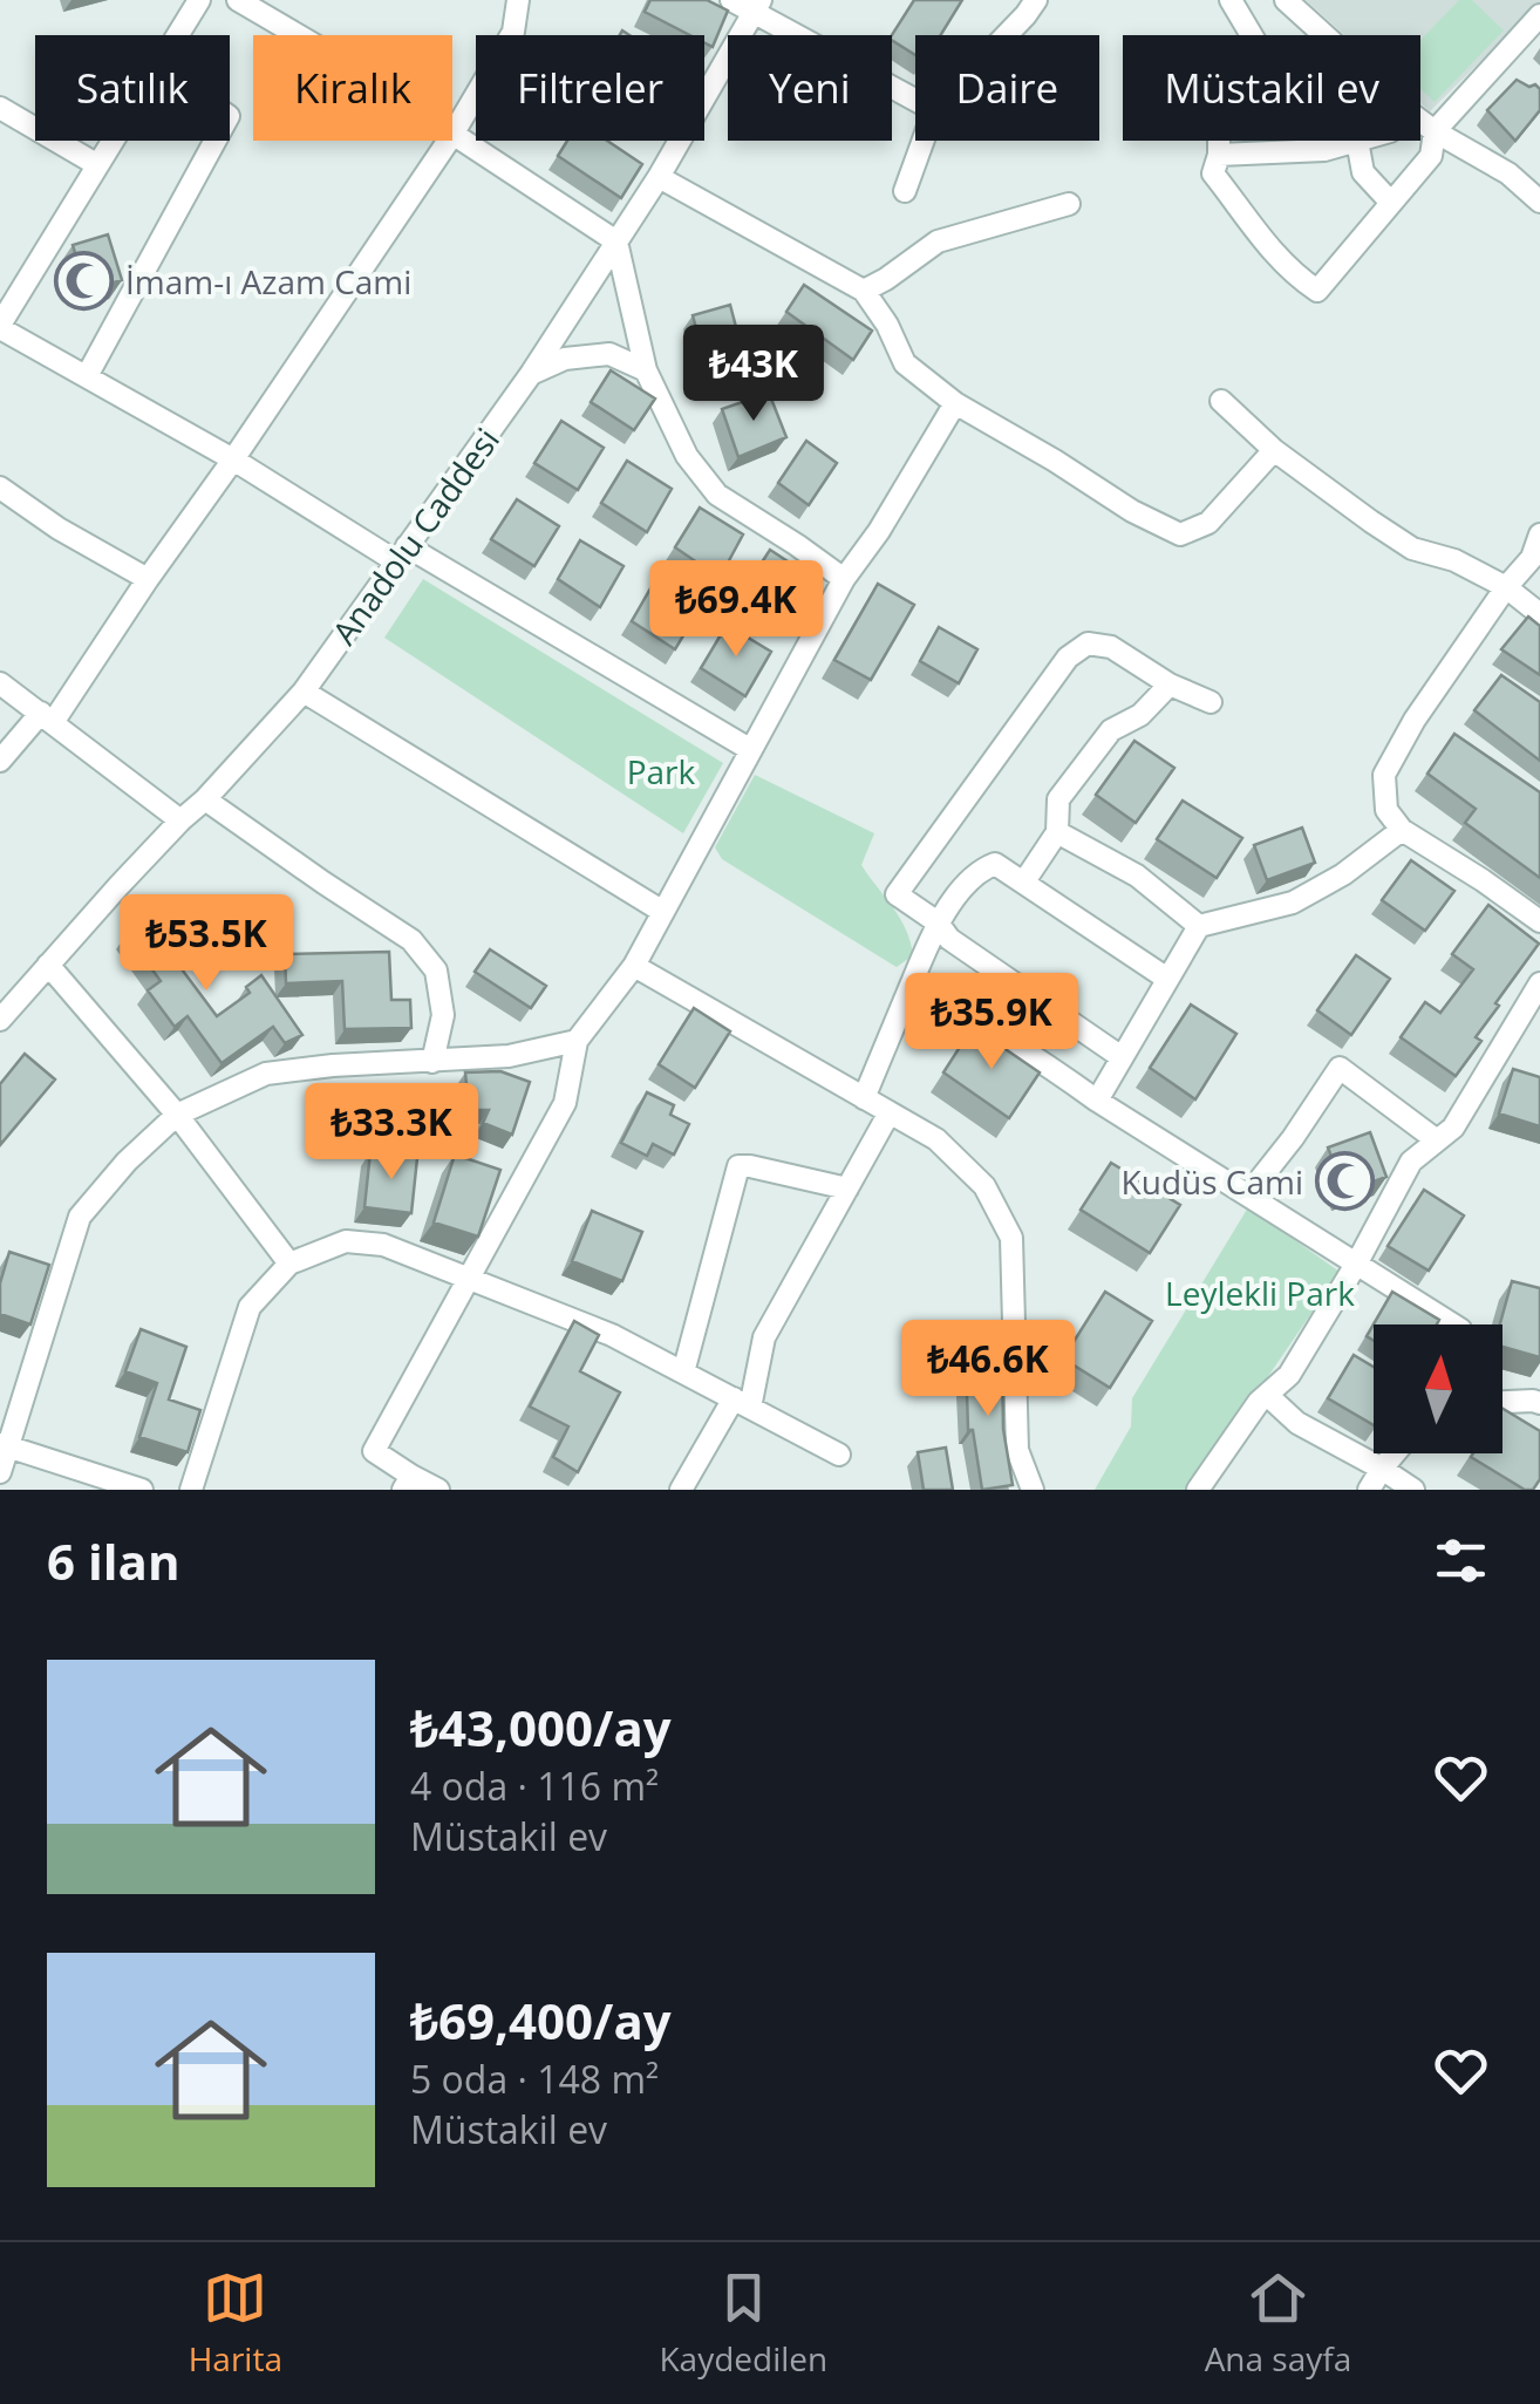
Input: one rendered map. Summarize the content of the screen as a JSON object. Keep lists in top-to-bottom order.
{
  "streets": {
    "street": ["Anadolu Caddesi"]
  },
  "parks": ["Park", "Leylekli Park"],
  "places": {
    "mosque": ["İmam-ı Azam Cami", "Kudüs Cami"]
  },
  "north": "top",
  "page": {
    "chip": [
      "Satılık",
      "Kiralık",
      "Filtreler",
      "Yeni",
      "Daire",
      "Müstakil ev"
    ],
    "price": [
      "₺43K",
      "₺69.4K",
      "₺53.5K",
      "₺35.9K",
      "₺33.3K",
      "₺46.6K"
    ],
    "heading": "6 ilan",
    "list": [
      {
        "name": "₺43,000/ay",
        "note": "4 oda · 116 m² · Müstakil ev"
      },
      {
        "name": "₺69,400/ay",
        "note": "5 oda · 148 m² · Müstakil ev"
      }
    ],
    "tabs": ["Harita", "Kaydedilen", "Ana sayfa"]
  }
}
